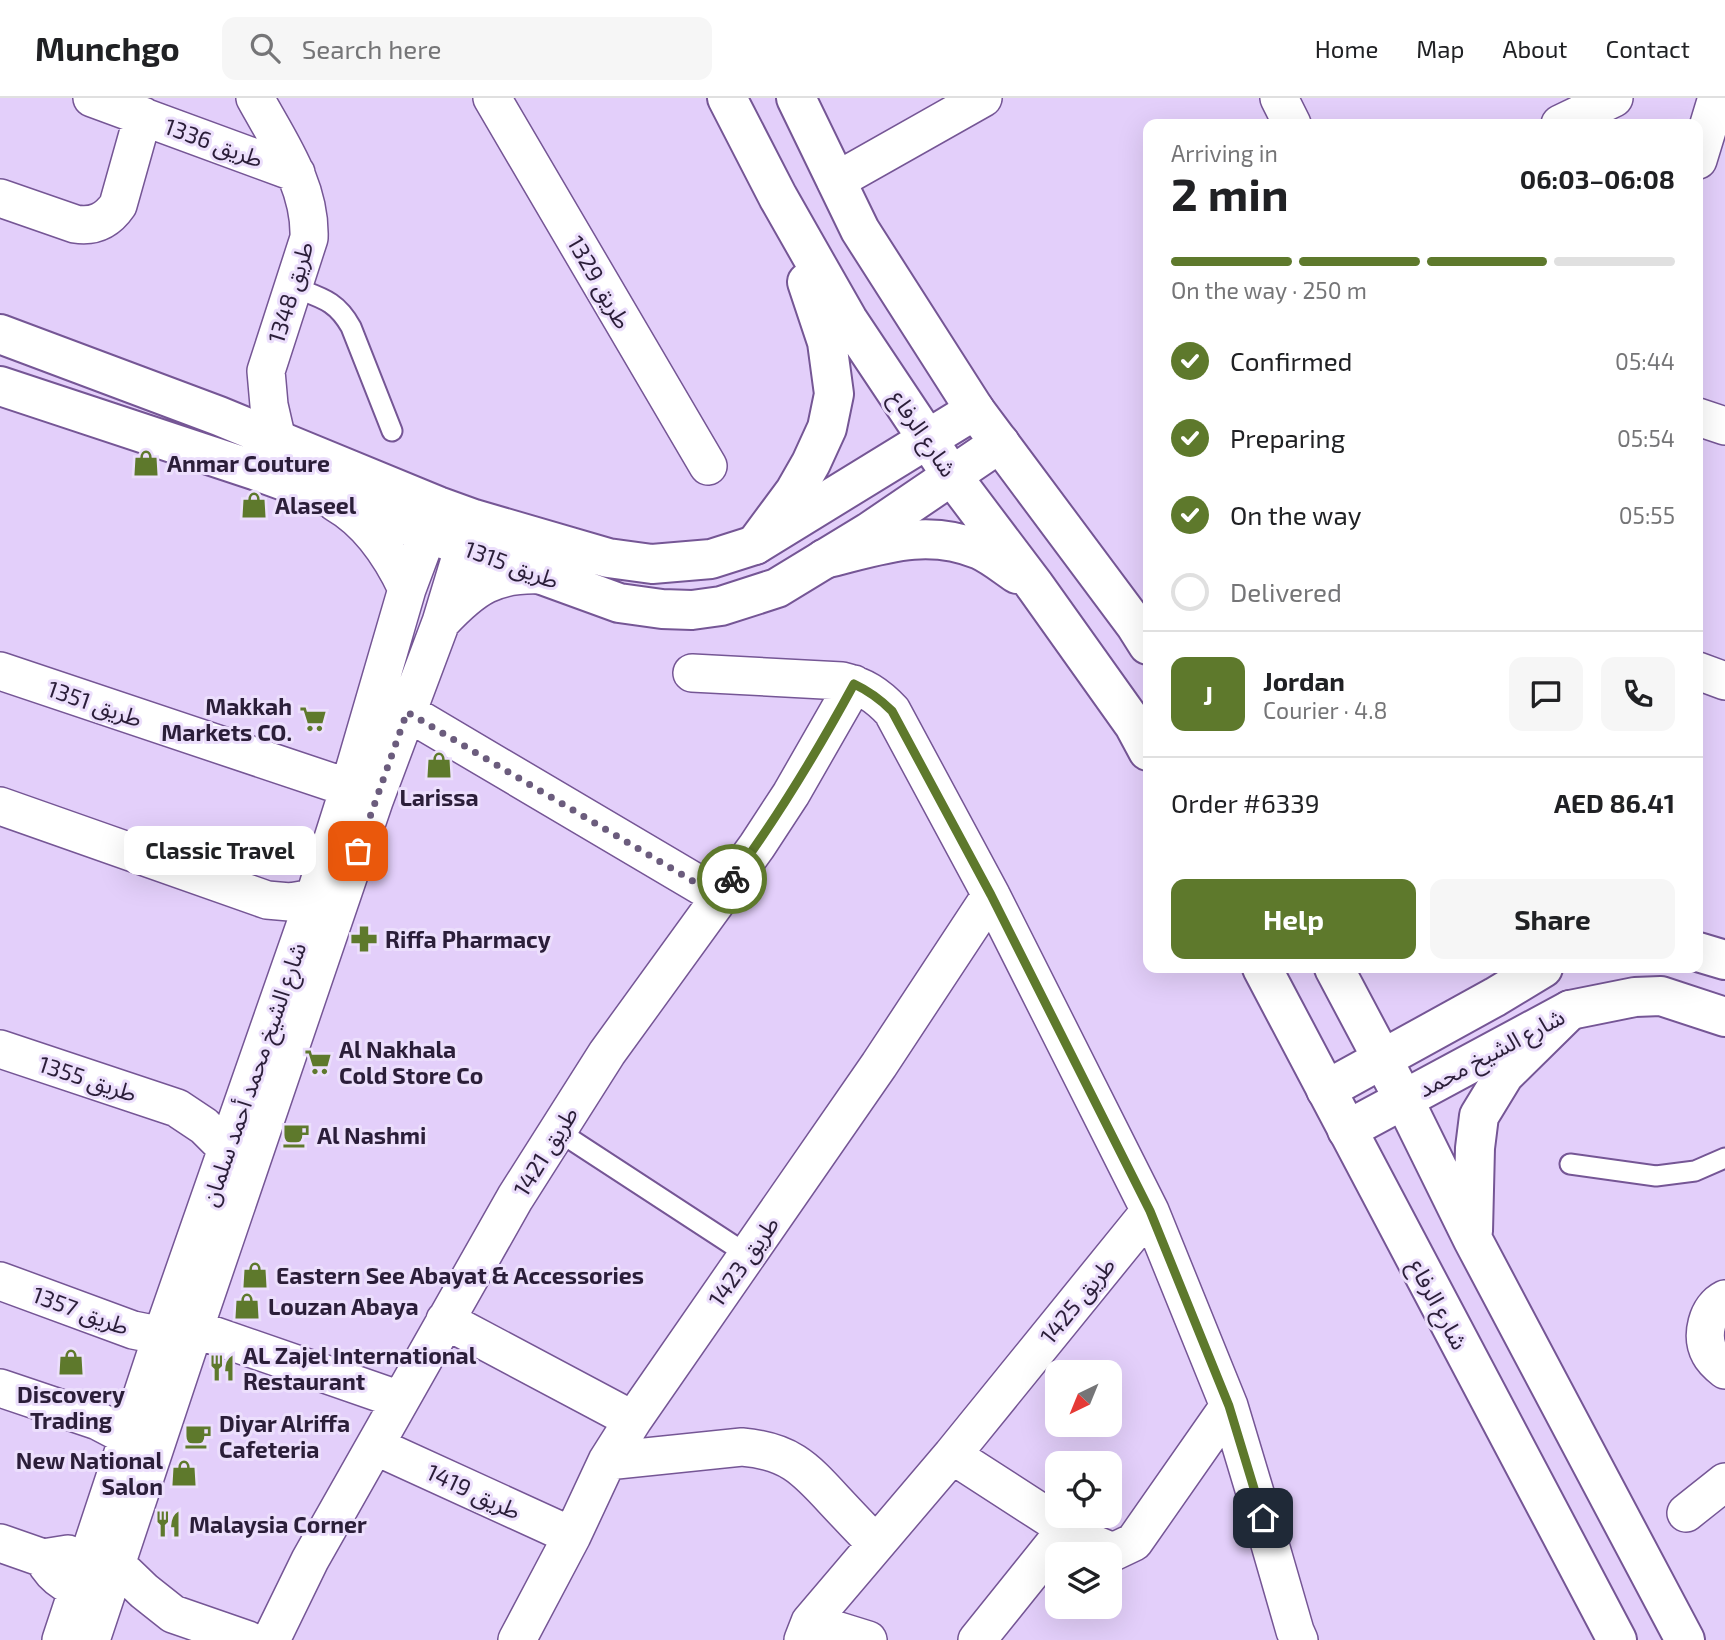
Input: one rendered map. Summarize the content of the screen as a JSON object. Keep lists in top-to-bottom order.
{
  "streets": {
    "main road": ["شارع الرفاع", "طريق 1315", "شارع الشيخ محمد"],
    "street": [
      "طريق 1336",
      "طريق 1329",
      "طريق 1348",
      "طريق 1351",
      "شارع الشيخ محمد أحمد سلمان",
      "طريق 1355",
      "طريق 1421",
      "طريق 1423",
      "طريق 1425",
      "طريق 1357",
      "طريق 1419"
    ]
  },
  "crossings": [
    ["طريق 1336", "طريق 1348"],
    ["طريق 1348", "طريق 1315"],
    ["شارع الرفاع", "طريق 1315"],
    ["شارع الرفاع", "شارع الشيخ محمد"],
    ["طريق 1315", "شارع الشيخ محمد أحمد سلمان"],
    ["طريق 1351", "شارع الشيخ محمد أحمد سلمان"],
    ["شارع الشيخ محمد أحمد سلمان", "طريق 1355"],
    ["شارع الشيخ محمد أحمد سلمان", "طريق 1357"],
    ["طريق 1421", "طريق 1357"],
    ["طريق 1421", "طريق 1419"],
    ["طريق 1423", "طريق 1419"]
  ],
  "places": {
    "shop": [
      "Anmar Couture",
      "Alaseel",
      "Larissa",
      "Eastern See Abayat & Accessories",
      "Louzan Abaya",
      "Discovery Trading",
      "New National Salon"
    ],
    "supermarket": ["Makkah Markets CO.", "Al Nakhala Cold Store Co"],
    "other": ["Classic Travel"],
    "pharmacy": ["Riffa Pharmacy"],
    "cafe": ["Al Nashmi", "Diyar Alriffa Cafeteria"],
    "restaurant": ["AL Zajel International Restaurant", "Malaysia Corner"]
  },
  "north": "bottom left",
  "page": {
    "header": "Munchgo",
    "search": "Search here",
    "nav": [
      "Home",
      "Map",
      "About",
      "Contact"
    ],
    "heading": ["2 min", "Arriving in", "06:03–06:08"],
    "panel": [
      "Jordan",
      "Courier · 4.8",
      "Order #6339",
      "AED 86.41"
    ],
    "bar": "On the way · 250 m",
    "list": [
      ["Confirmed", "05:44"],
      ["Preparing", "05:54"],
      ["On the way", "05:55"],
      "Delivered"
    ],
    "round": "J",
    "bubble": "Classic Travel",
    "buttons": ["Help", "Share"]
  }
}
